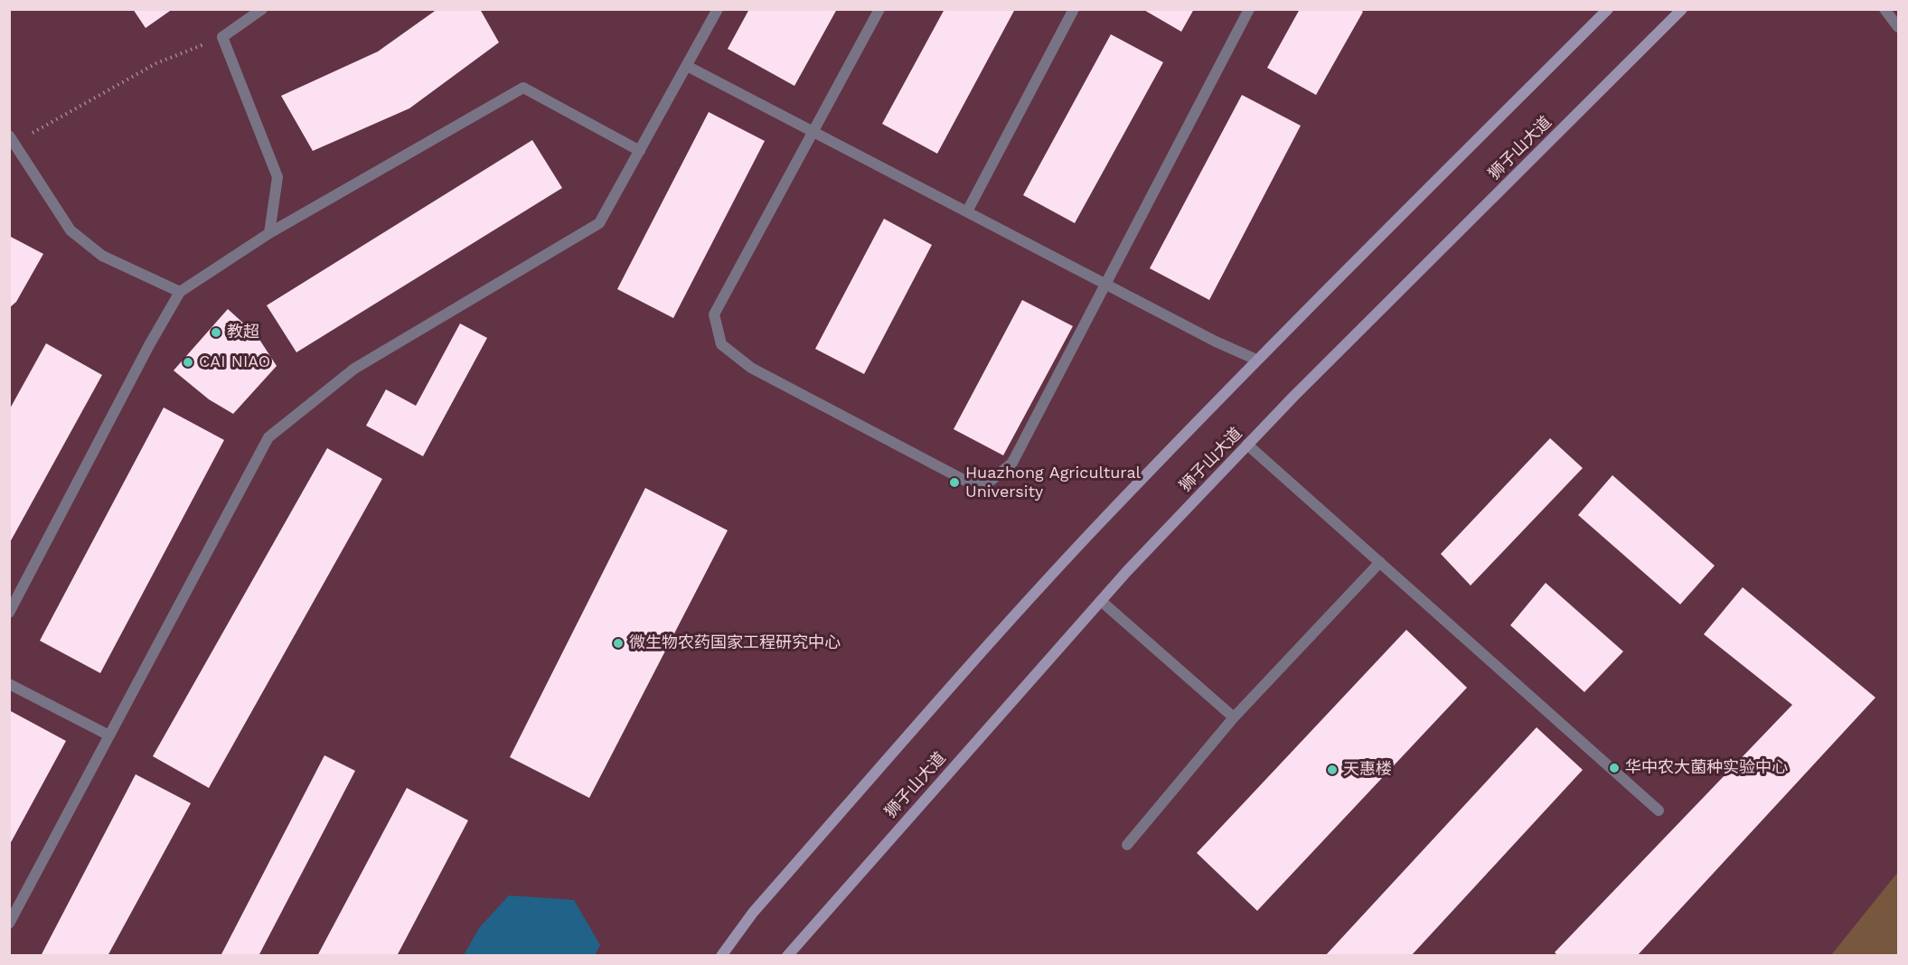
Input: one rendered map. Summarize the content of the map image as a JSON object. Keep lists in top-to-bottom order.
{
  "streets": {
    "street": ["狮子山大道"]
  },
  "places": [
    "教超",
    "CAI NIAO",
    "Huazhong Agricultural University",
    "微生物农药国家工程研究中心",
    "华中农大菌种实验中心",
    "天惠楼"
  ]
}
